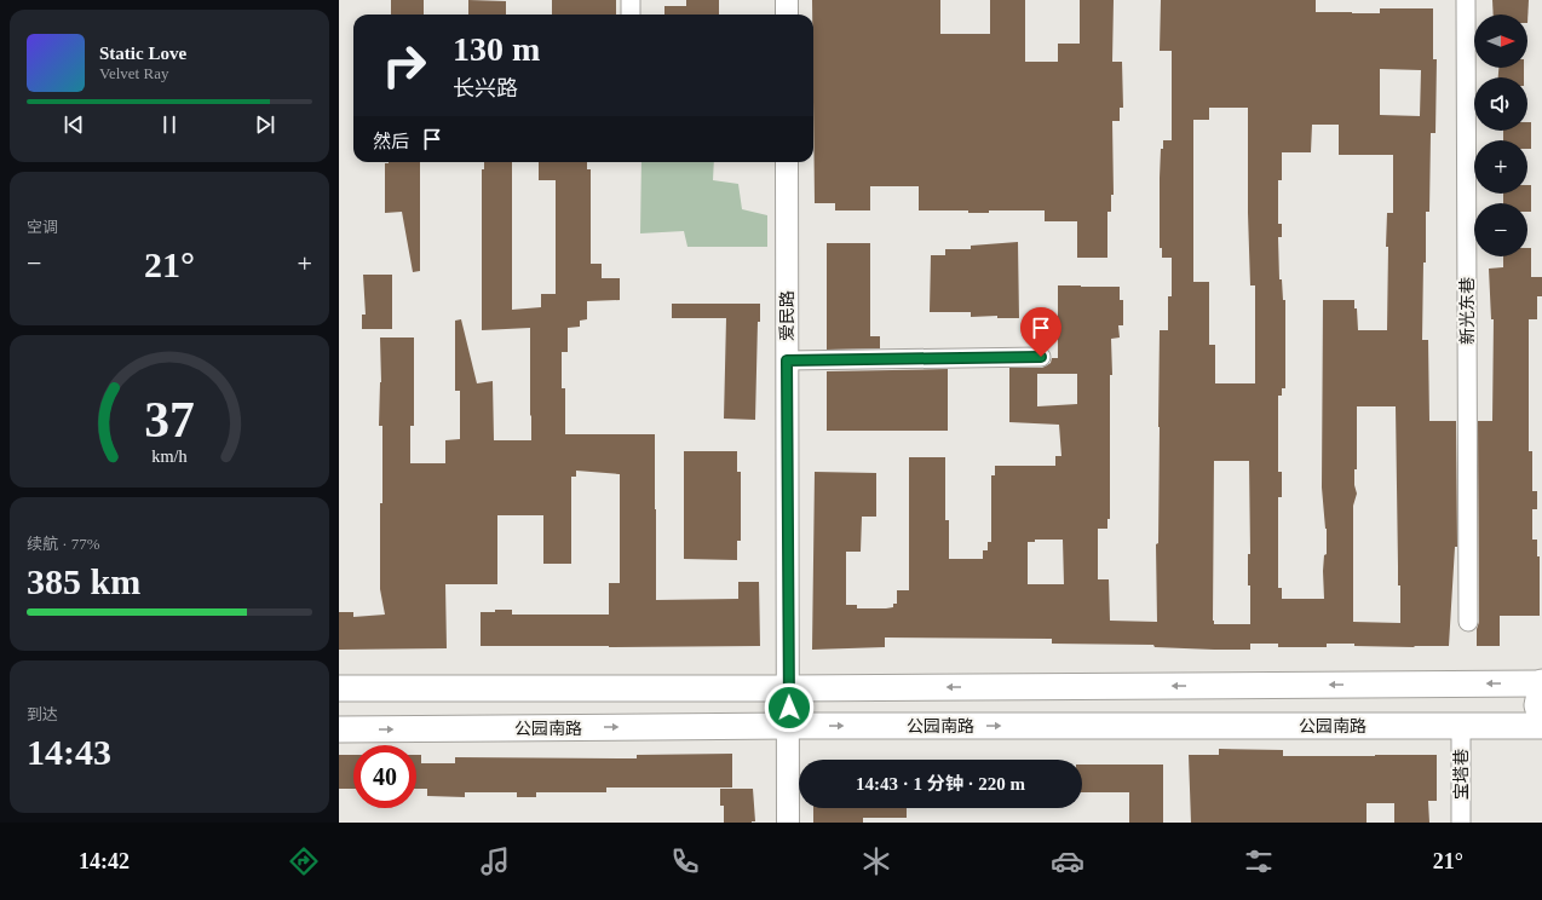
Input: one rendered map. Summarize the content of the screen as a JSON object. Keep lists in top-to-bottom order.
{
  "streets": {
    "main road": ["公园南路"],
    "street": ["新光东巷", "爱民路", "宝塔巷"]
  },
  "crossings": [
    ["爱民路", "公园南路"],
    ["公园南路", "宝塔巷"]
  ],
  "north": "right",
  "page": {
    "map_buttons": ["+", "−"],
    "turn": ["130 m", "长兴路"],
    "song": ["Static Love", "Velvet Ray"],
    "then": "然后",
    "tile": [
      "空调",
      ["续航 · 77%", "385 km"],
      ["到达", "14:43"]
    ],
    "heat": ["−", "21°", "+"],
    "limit": "40",
    "trip": "14:43 · 1 分钟 · 220 m",
    "tabs": ["14:42", "21°"],
    "gauge": ["37", "km/h"]
  }
}
